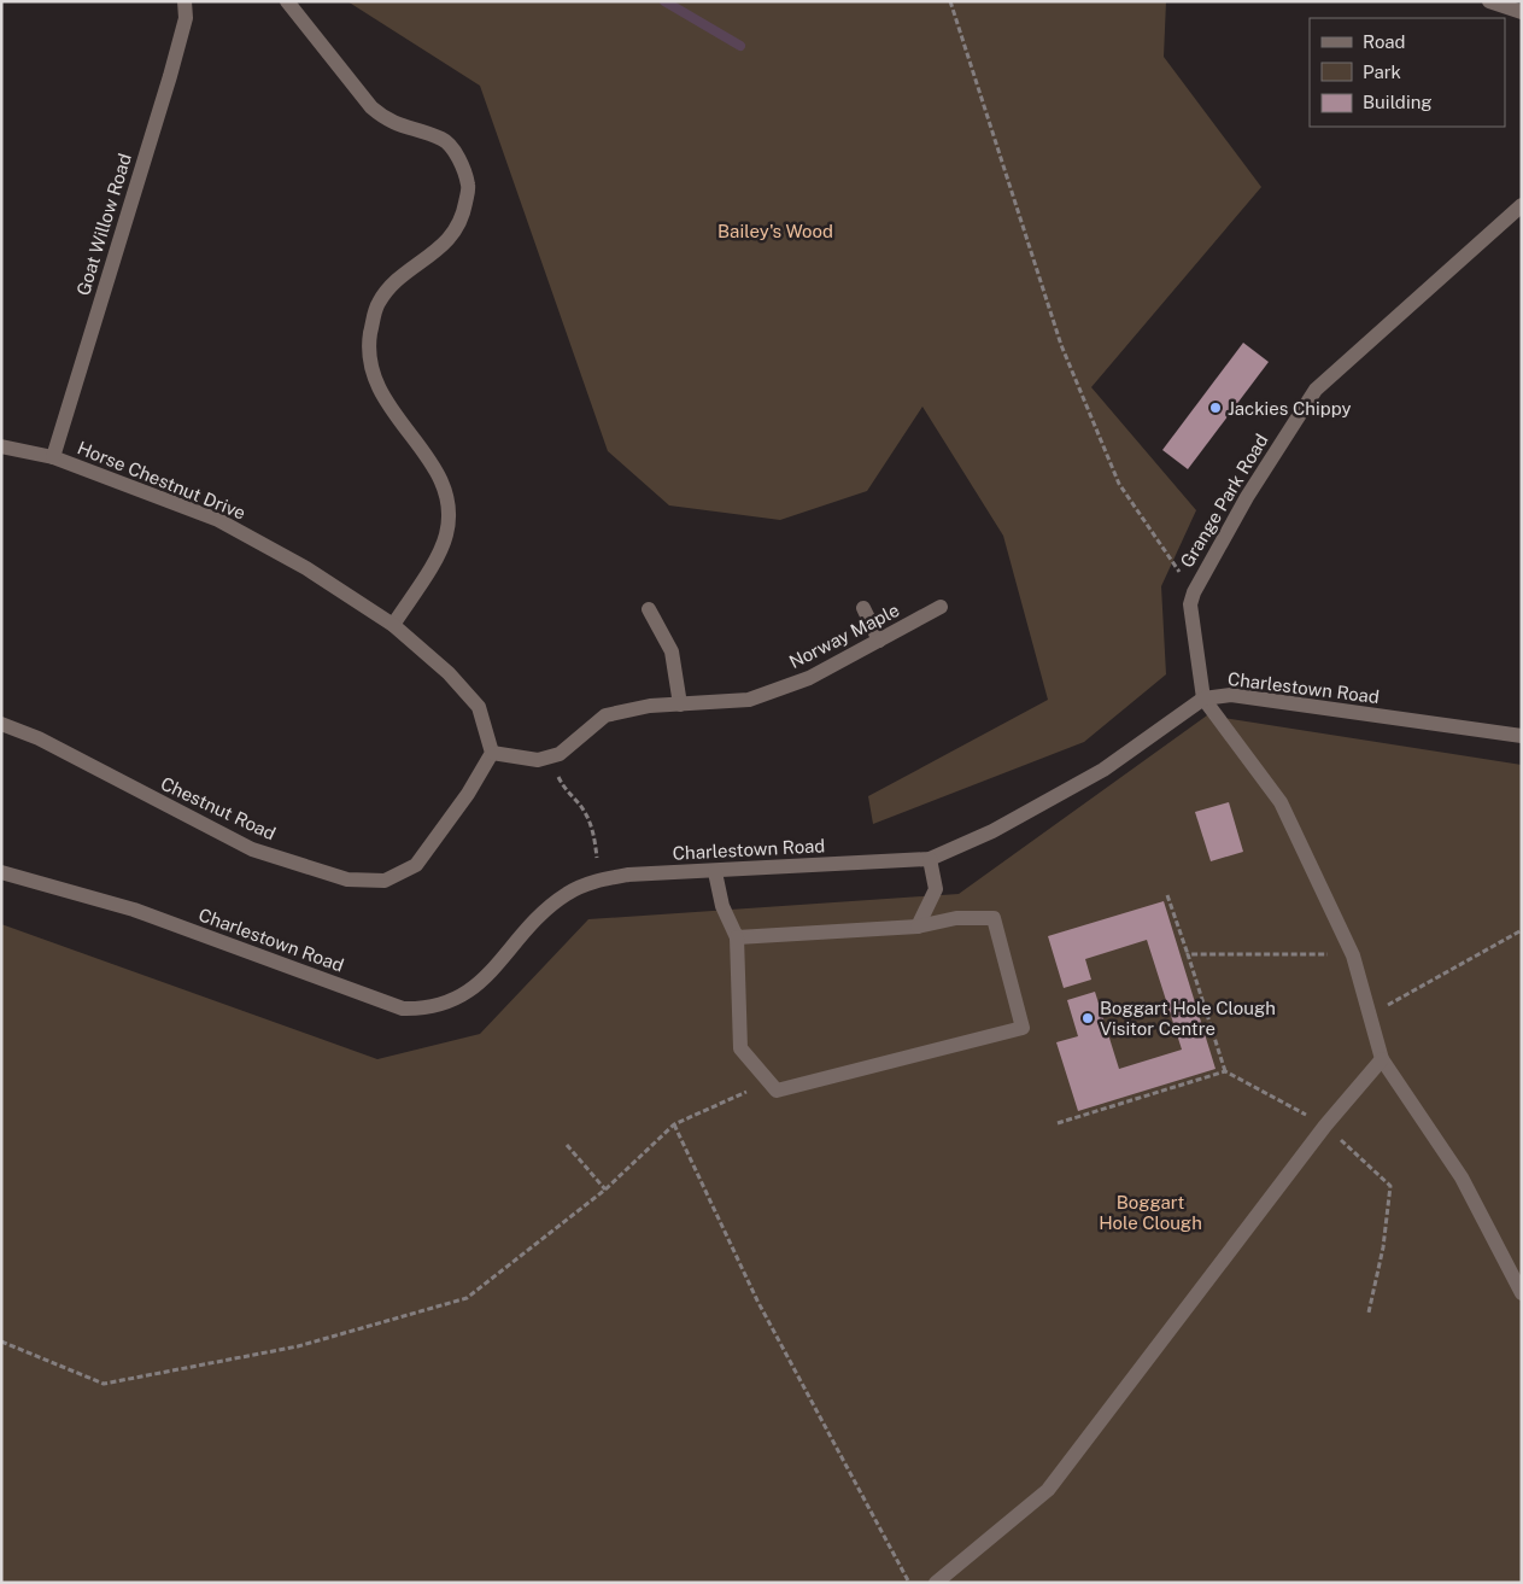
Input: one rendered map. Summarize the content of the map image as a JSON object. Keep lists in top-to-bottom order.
{
  "streets": {
    "street": [
      "Goat Willow Road",
      "Horse Chestnut Drive",
      "Grange Park Road",
      "Norway Maple",
      "Charlestown Road",
      "Chestnut Road"
    ]
  },
  "crossings": [
    ["Goat Willow Road", "Horse Chestnut Drive"],
    ["Grange Park Road", "Charlestown Road"]
  ],
  "parks": ["Bailey's Wood", "Boggart Hole Clough"],
  "places": ["Jackies Chippy", "Boggart Hole Clough Visitor Centre"],
  "legend": ["Road", "Park", "Building"]
}
